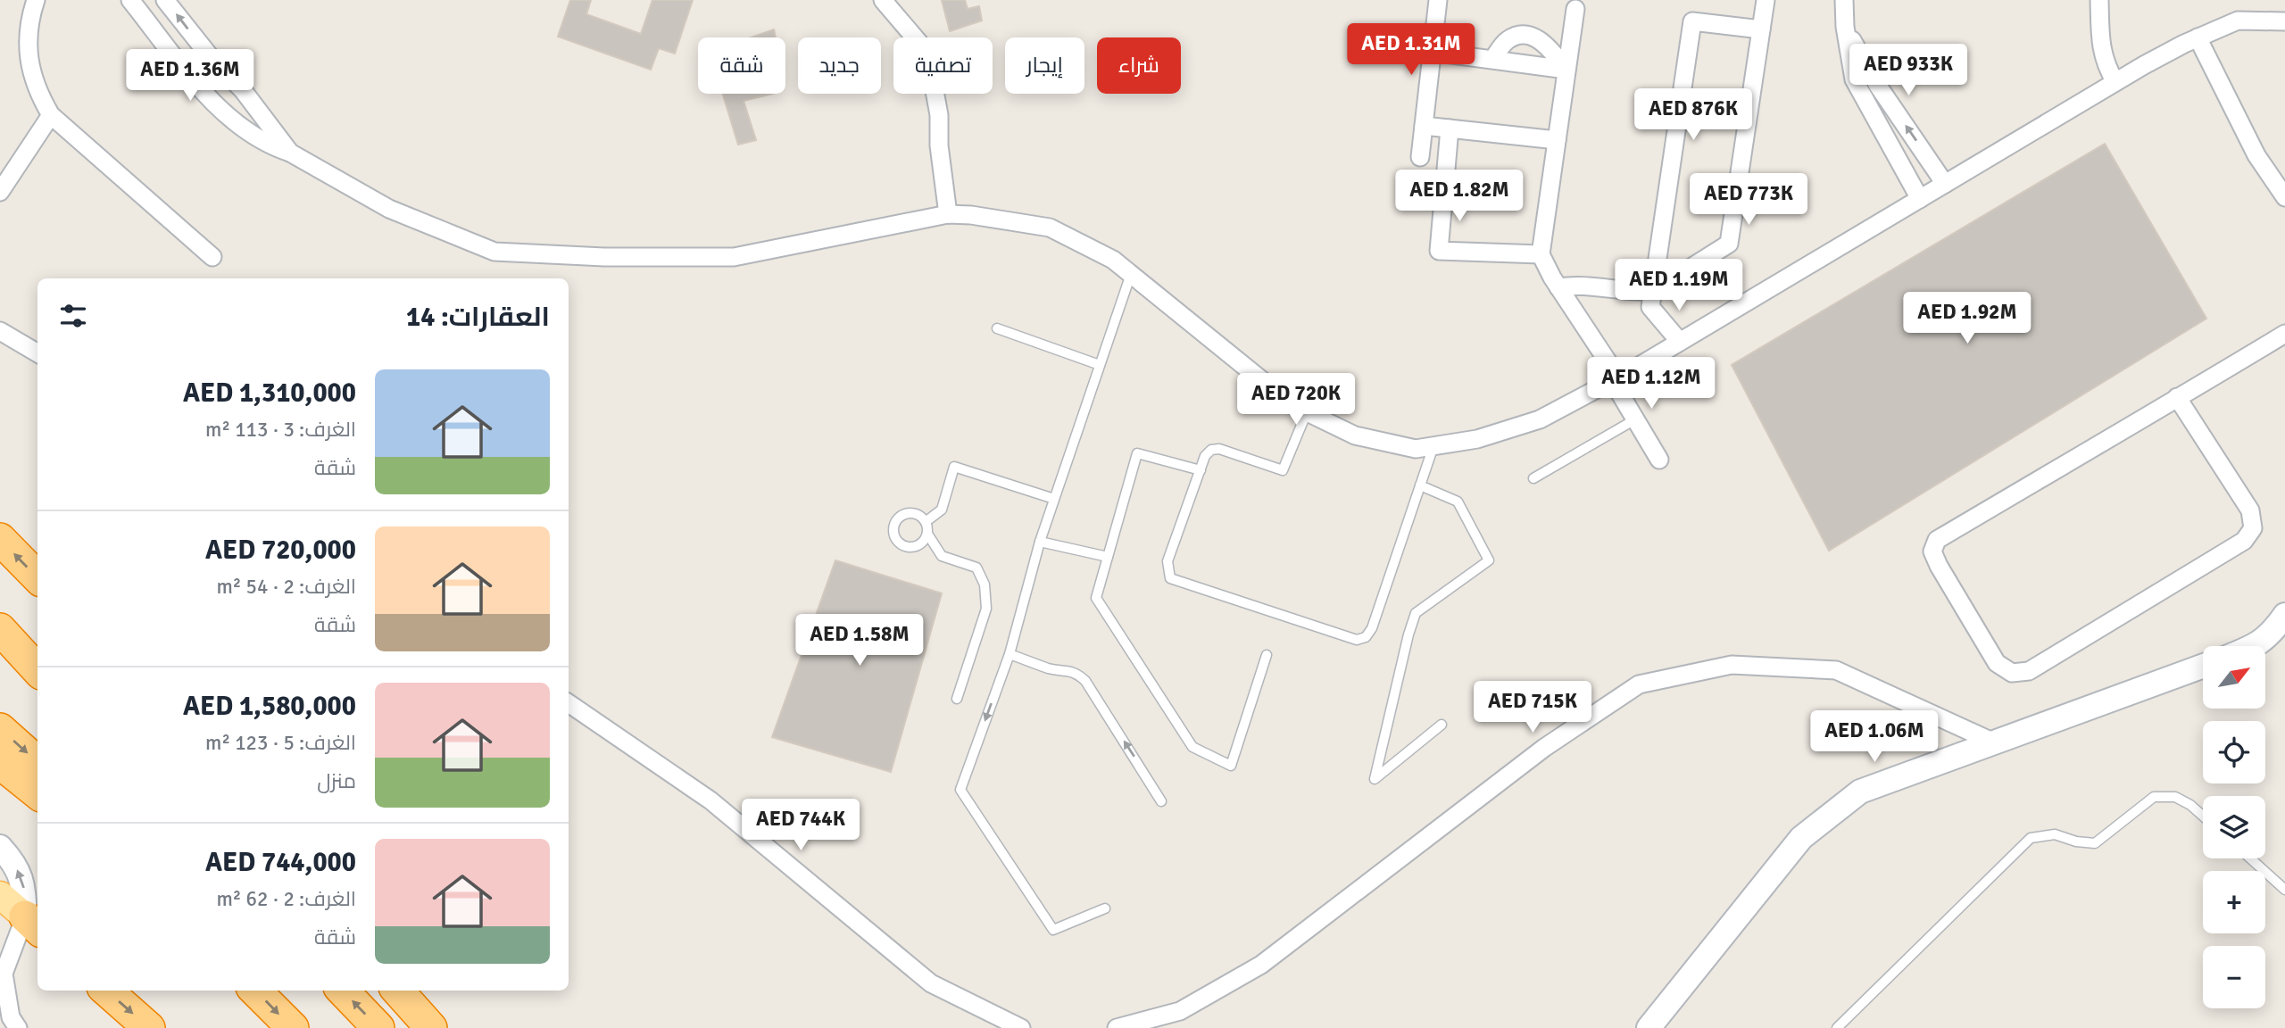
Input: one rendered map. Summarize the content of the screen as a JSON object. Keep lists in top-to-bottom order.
{
  "north": "top right",
  "page": {
    "price": [
      "AED 1.31M",
      "AED 933K",
      "AED 1.36M",
      "AED 876K",
      "AED 1.82M",
      "AED 773K",
      "AED 1.19M",
      "AED 1.92M",
      "AED 1.12M",
      "AED 720K",
      "AED 1.58M",
      "AED 715K",
      "AED 1.06M",
      "AED 744K"
    ],
    "chip": [
      "شراء",
      "إيجار",
      "تصفية",
      "جديد",
      "شقة"
    ],
    "heading": "العقارات: 14",
    "list": [
      {
        "name": "AED 1,310,000",
        "note": "الغرف: 3 · 113 m² · شقة"
      },
      {
        "name": "AED 720,000",
        "note": "الغرف: 2 · 54 m² · شقة"
      },
      {
        "name": "AED 1,580,000",
        "note": "الغرف: 5 · 123 m² · منزل"
      },
      {
        "name": "AED 744,000",
        "note": "الغرف: 2 · 62 m² · شقة"
      }
    ],
    "map_buttons": ["+", "−"]
  }
}
